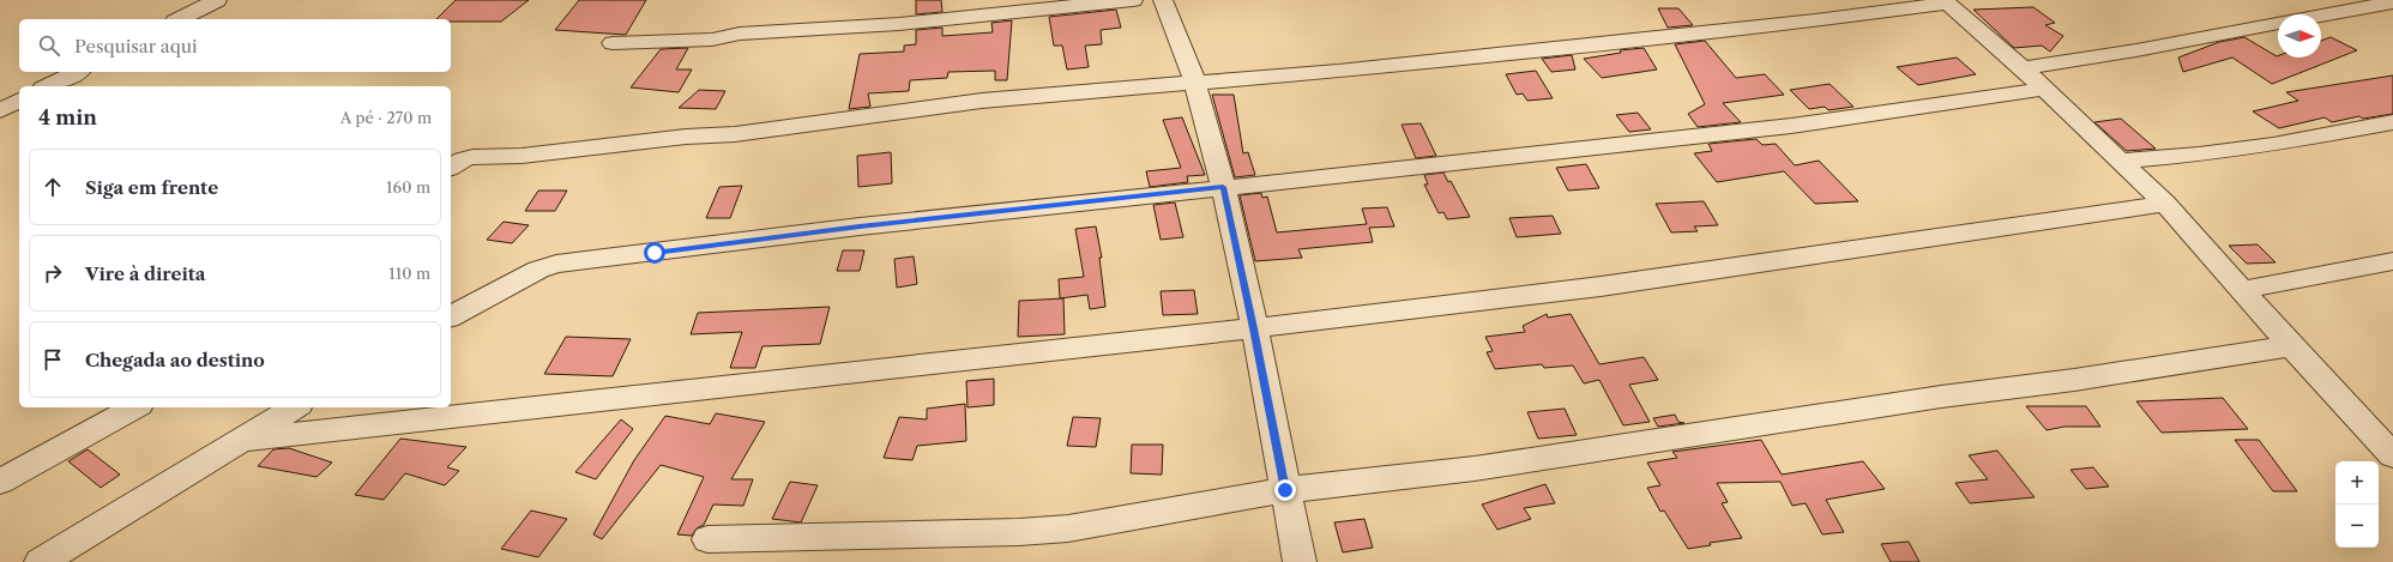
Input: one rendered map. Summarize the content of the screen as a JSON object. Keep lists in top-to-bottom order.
{
  "north": "right",
  "page": {
    "search": "Pesquisar aqui",
    "heading": ["4 min", "A pé · 270 m"],
    "list": [
      ["Siga em frente", "160 m"],
      ["Vire à direita", "110 m"],
      "Chegada ao destino"
    ],
    "map_buttons": ["+", "−"]
  }
}
